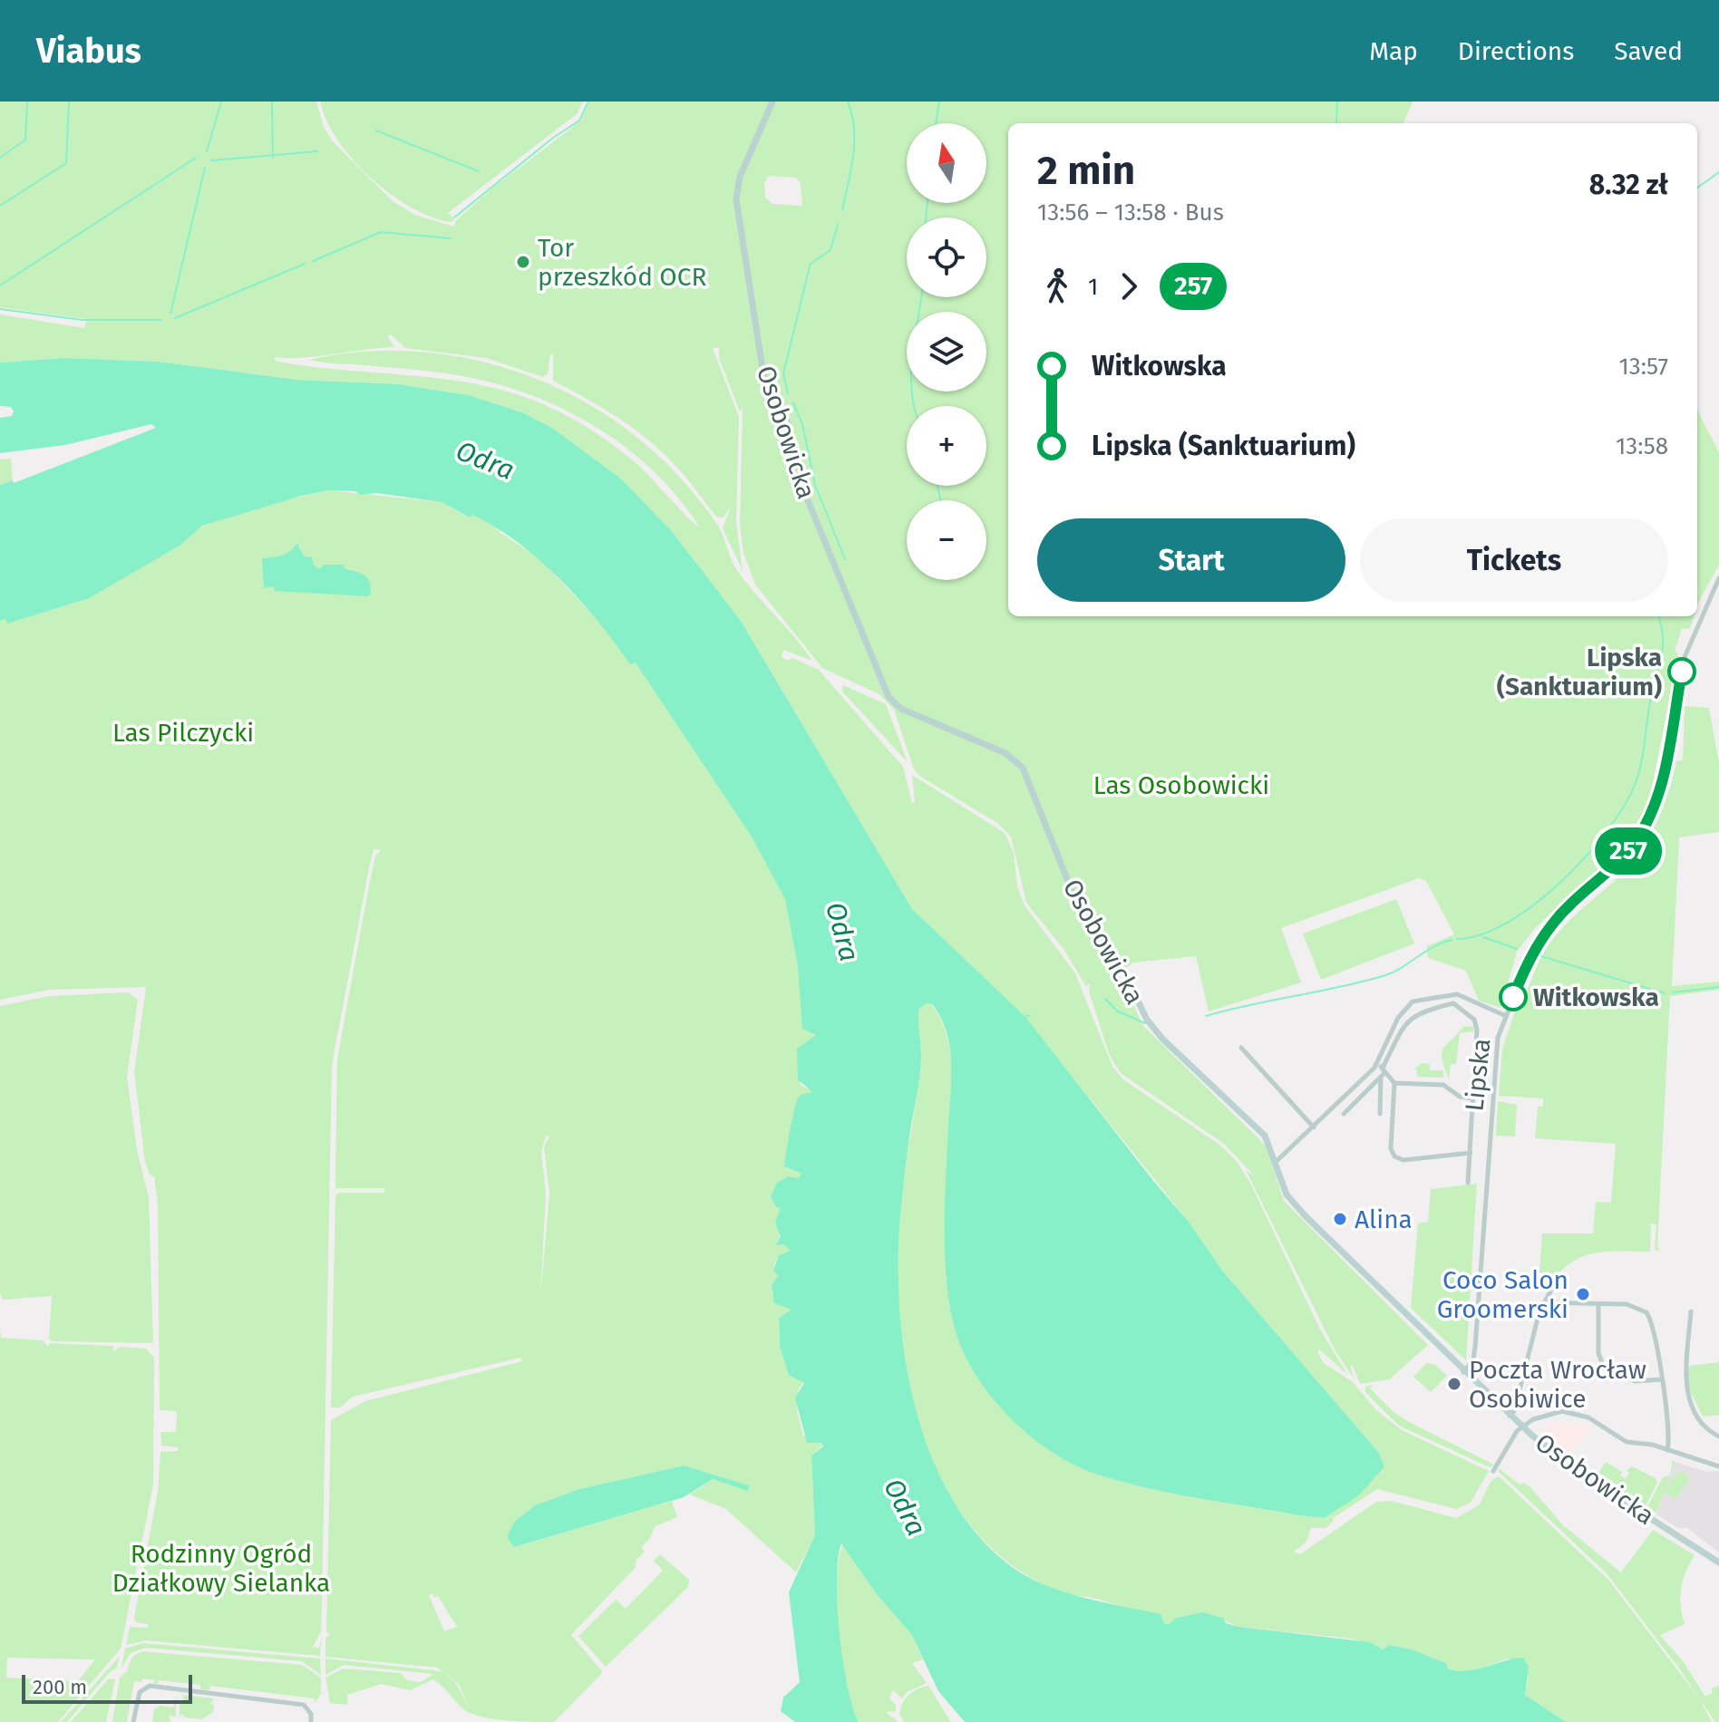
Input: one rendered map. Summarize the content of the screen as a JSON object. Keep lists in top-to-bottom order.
{
  "streets": {
    "street": ["Osobowicka", "Lipska"]
  },
  "crossings": [
    ["Osobowicka", "Lipska"]
  ],
  "water": ["Odra"],
  "parks": ["Las Pilczycki", "Las Osobowicki", "Rodzinny Ogród Działkowy Sielanka"],
  "places": [
    "Tor przeszkód OCR",
    "Lipska (Sanktuarium)",
    "Witkowska",
    "Alina",
    "Coco Salon Groomerski",
    "Poczta Wrocław Osobiwice"
  ],
  "lines": ["bus line 257"],
  "scale_bar": "200 m",
  "north": "top",
  "page": {
    "header": "Viabus",
    "nav": ["Map", "Directions", "Saved"],
    "on_map": "257",
    "map_buttons": ["+", "−"],
    "heading": ["2 min", "13:56 – 13:58 · Bus", "8.32 zł"],
    "legs": ["1", "257"],
    "list": [
      {
        "name": "Witkowska",
        "value": "13:57"
      },
      {
        "name": "Lipska (Sanktuarium)",
        "value": "13:58"
      }
    ],
    "buttons": ["Start", "Tickets"],
    "scale": "200 m"
  }
}
